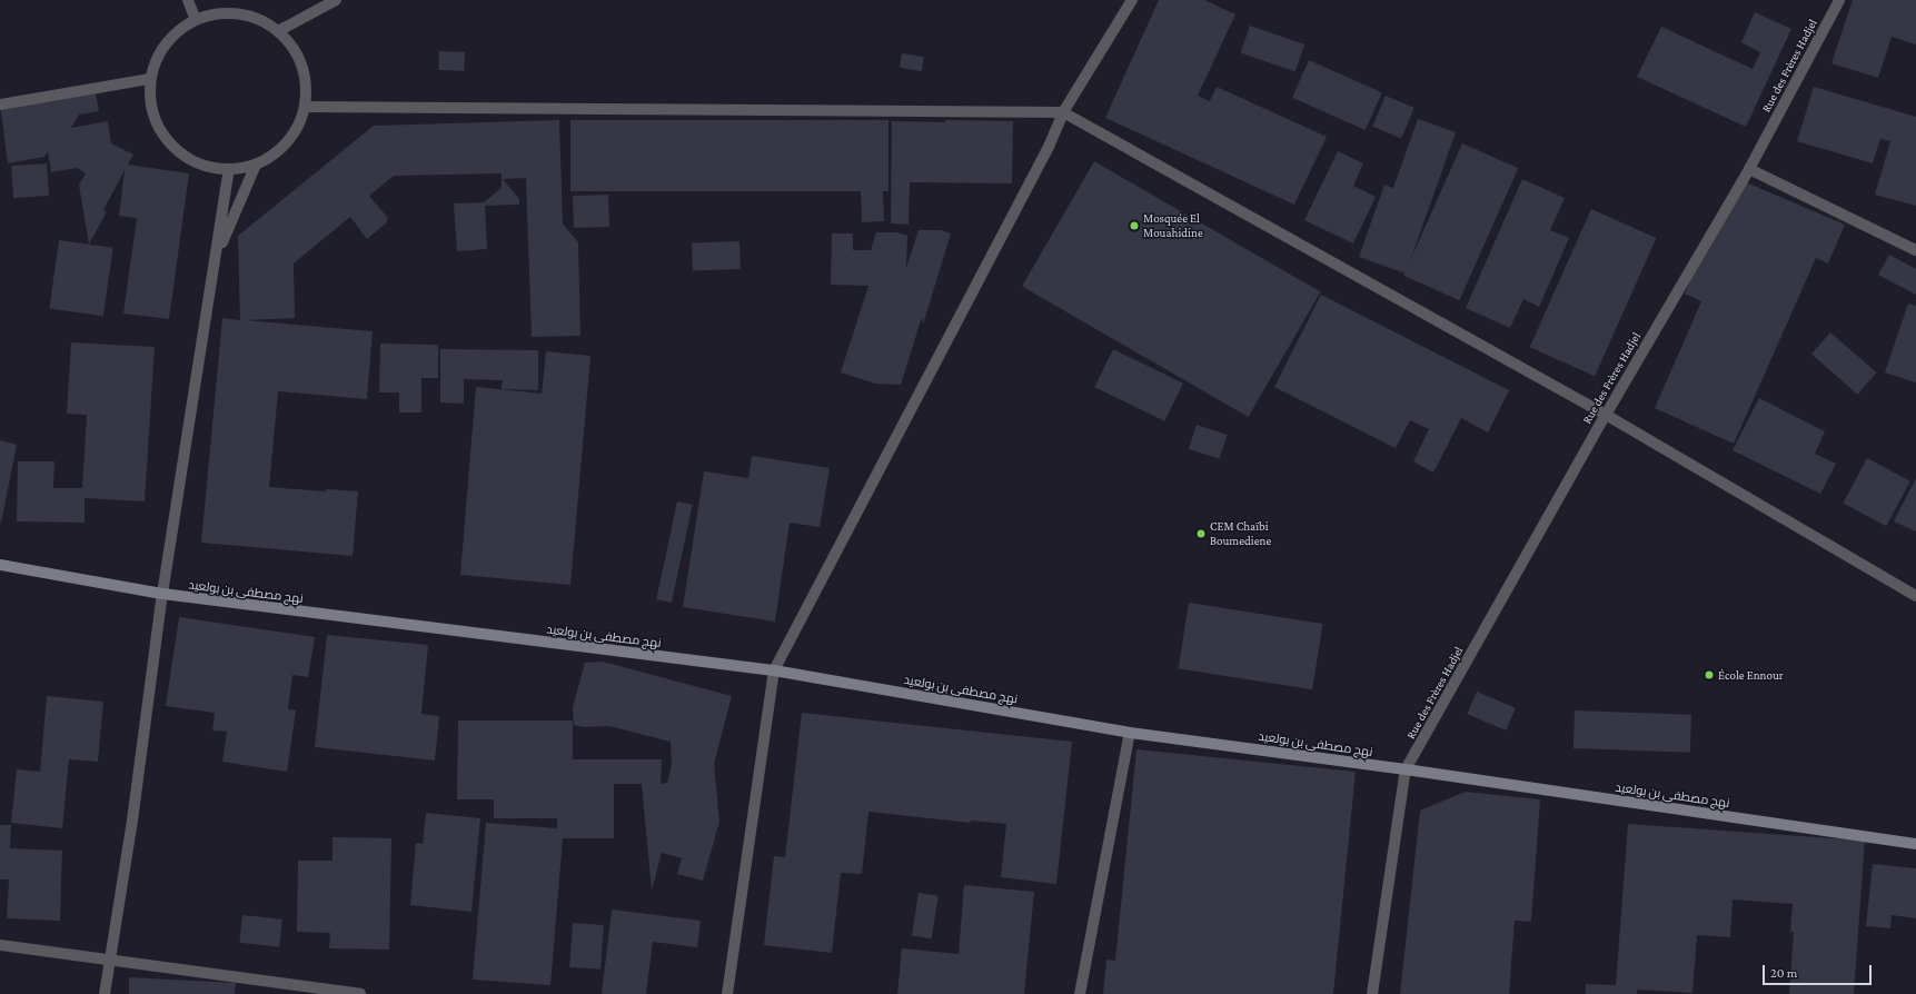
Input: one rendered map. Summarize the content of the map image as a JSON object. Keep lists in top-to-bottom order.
{
  "streets": {
    "main road": ["نهج مصطفى بن بولعيد"],
    "street": ["Rue des Frères Hadjel"]
  },
  "crossings": [
    ["Rue des Frères Hadjel", "نهج مصطفى بن بولعيد"]
  ],
  "places": ["Mosquée El Mouahidine", "CEM Chaïbi Boumediene", "École Ennour"],
  "scale_bar": "20 m"
}
